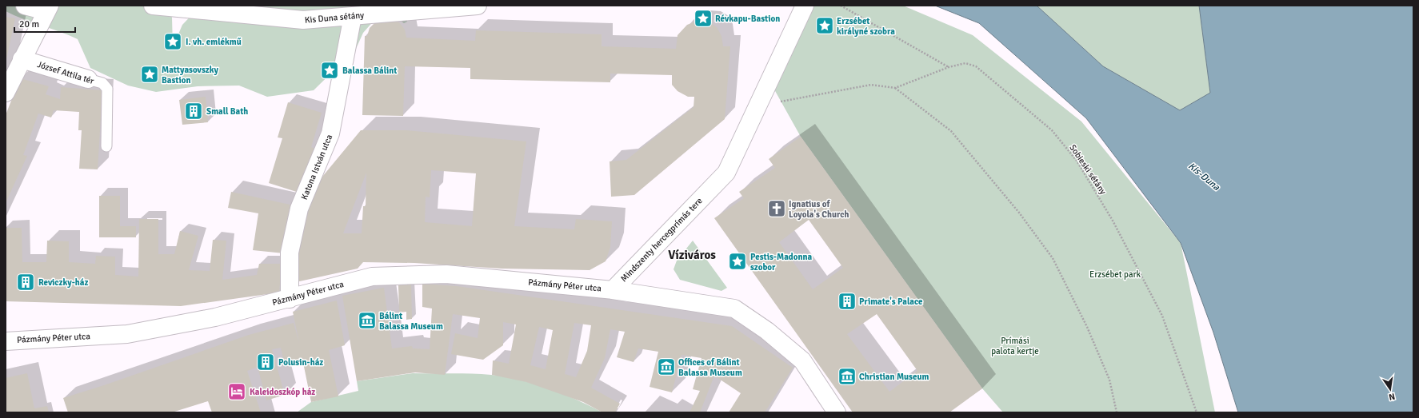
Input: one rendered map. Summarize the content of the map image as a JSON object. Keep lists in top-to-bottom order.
{
  "streets": {
    "street": [
      "Kis Duna sétány",
      "József Attila tér",
      "Katona István utca",
      "Mindszenty hercegprímás tere",
      "Pázmány Péter utca"
    ],
    "path": ["Sobieski sétány"]
  },
  "crossings": [
    ["Kis Duna sétány", "Katona István utca"],
    ["Katona István utca", "Pázmány Péter utca"],
    ["Mindszenty hercegprímás tere", "Pázmány Péter utca"]
  ],
  "districts": ["Víziváros"],
  "water": ["Kis-Duna"],
  "parks": ["Erzsébet park", "Prímási palota kertje"],
  "places": {
    "place": [
      "Révkapu-Bastion",
      "Erzsébet királyné szobra",
      "I. vh. emlékmű",
      "Balassa Bálint",
      "Mattyasovszky Bastion",
      "Pestis-Madonna szobor"
    ],
    "building": [
      "Small Bath",
      "Reviczky-ház",
      "Primate's Palace",
      "Polusin-ház"
    ],
    "church": ["Ignatius of Loyola's Church"],
    "museum": ["Bálint Balassa Museum", "Offices of Bálint Balassa Museum", "Christian Museum"],
    "hotel": ["Kaleidoszkóp ház"]
  },
  "scale_bar": "20 m",
  "north": "bottom"
}
